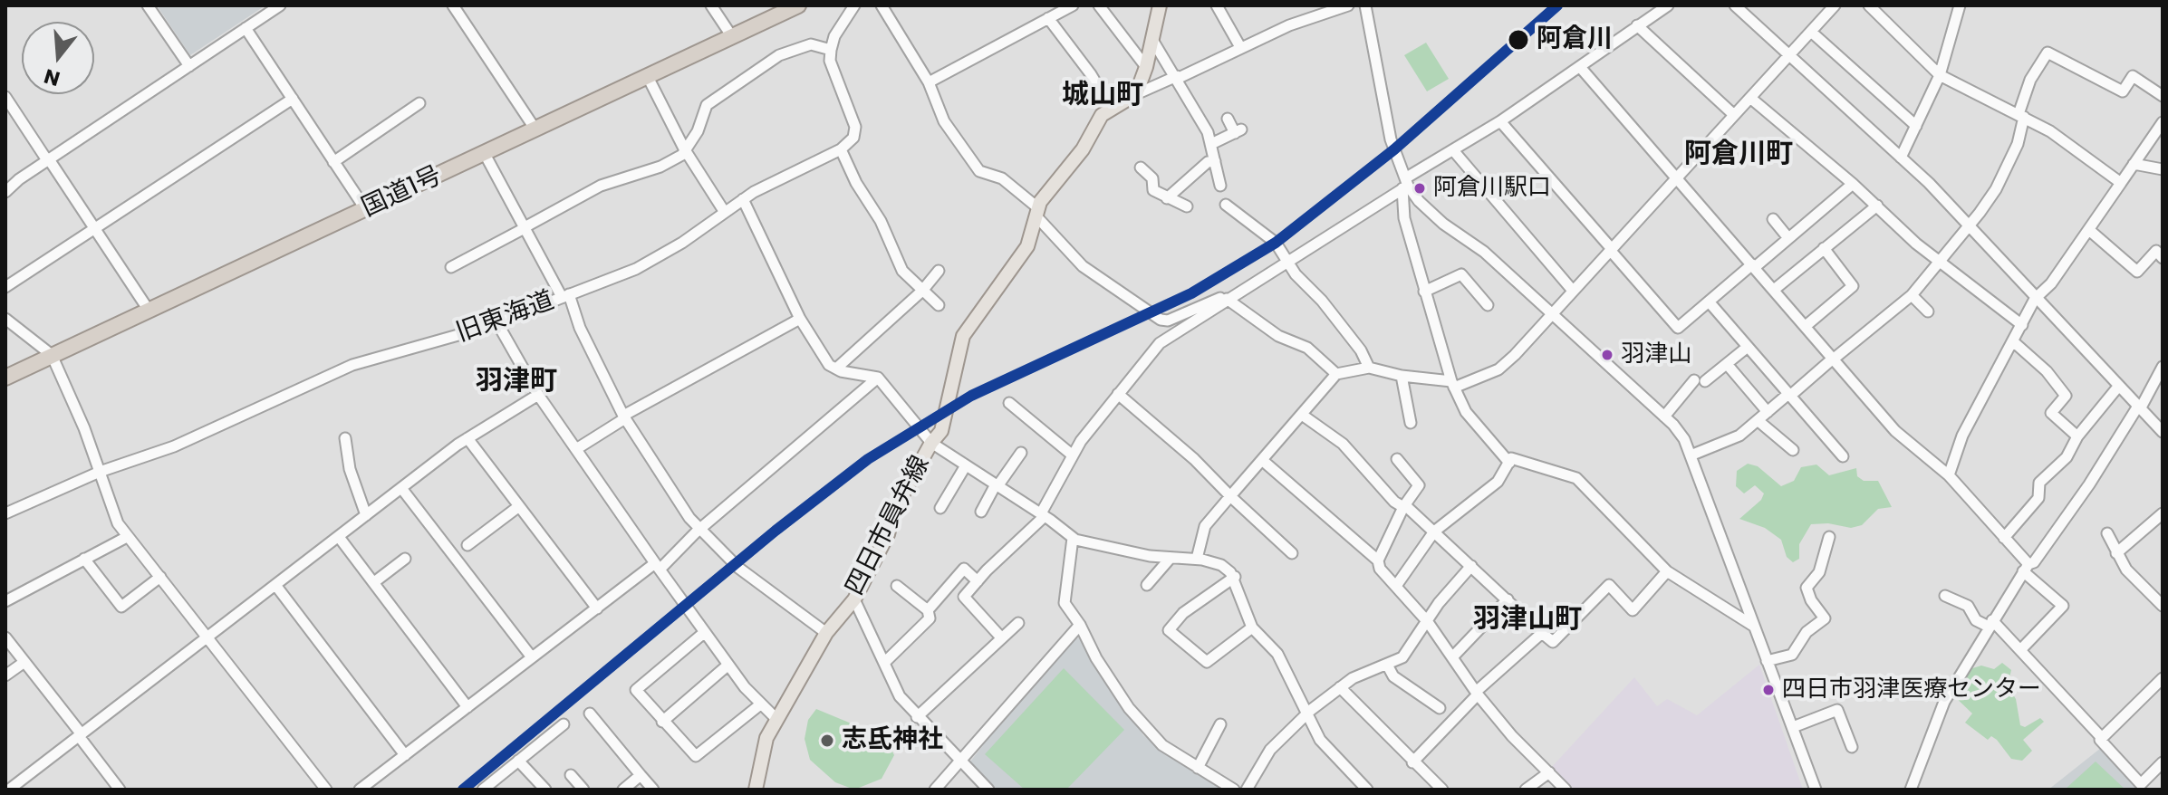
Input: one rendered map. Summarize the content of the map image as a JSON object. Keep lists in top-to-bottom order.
{
  "streets": {
    "highway": ["国道1号"],
    "main road": ["四日市員弁線"],
    "street": ["旧東海道"]
  },
  "districts": [
    "城山町",
    "阿倉川町",
    "羽津町",
    "羽津山町"
  ],
  "places": [
    "阿倉川",
    "阿倉川駅口",
    "羽津山",
    "四日市羽津医療センター",
    "志氐神社"
  ],
  "north": "bottom"
}
